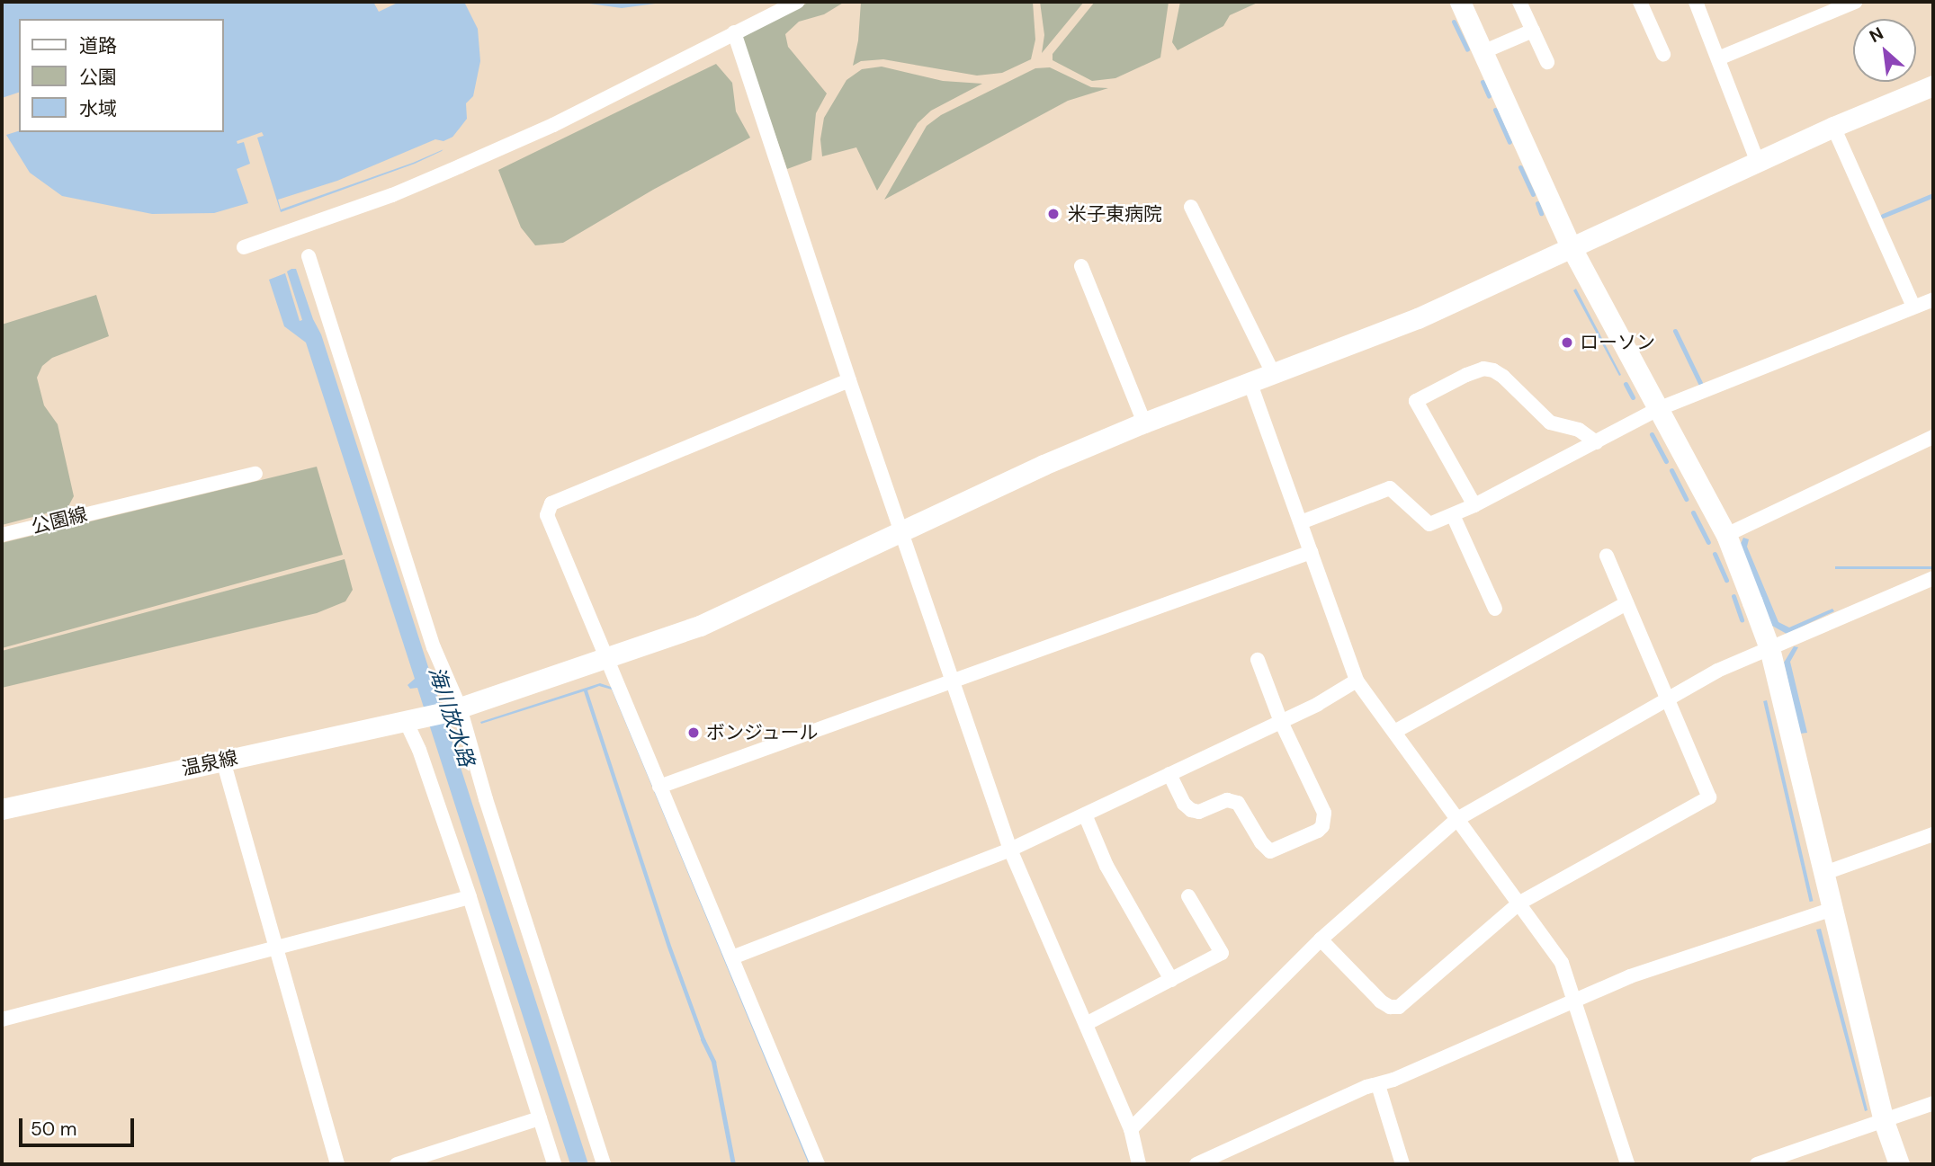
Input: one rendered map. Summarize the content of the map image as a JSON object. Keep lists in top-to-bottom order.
{
  "streets": {
    "street": ["公園線", "温泉線"]
  },
  "water": ["海川放水路"],
  "places": ["米子東病院", "ローソン", "ボンジュール"],
  "legend": ["道路", "公園", "水域"],
  "scale_bar": "50 m",
  "north": "top left"
}
